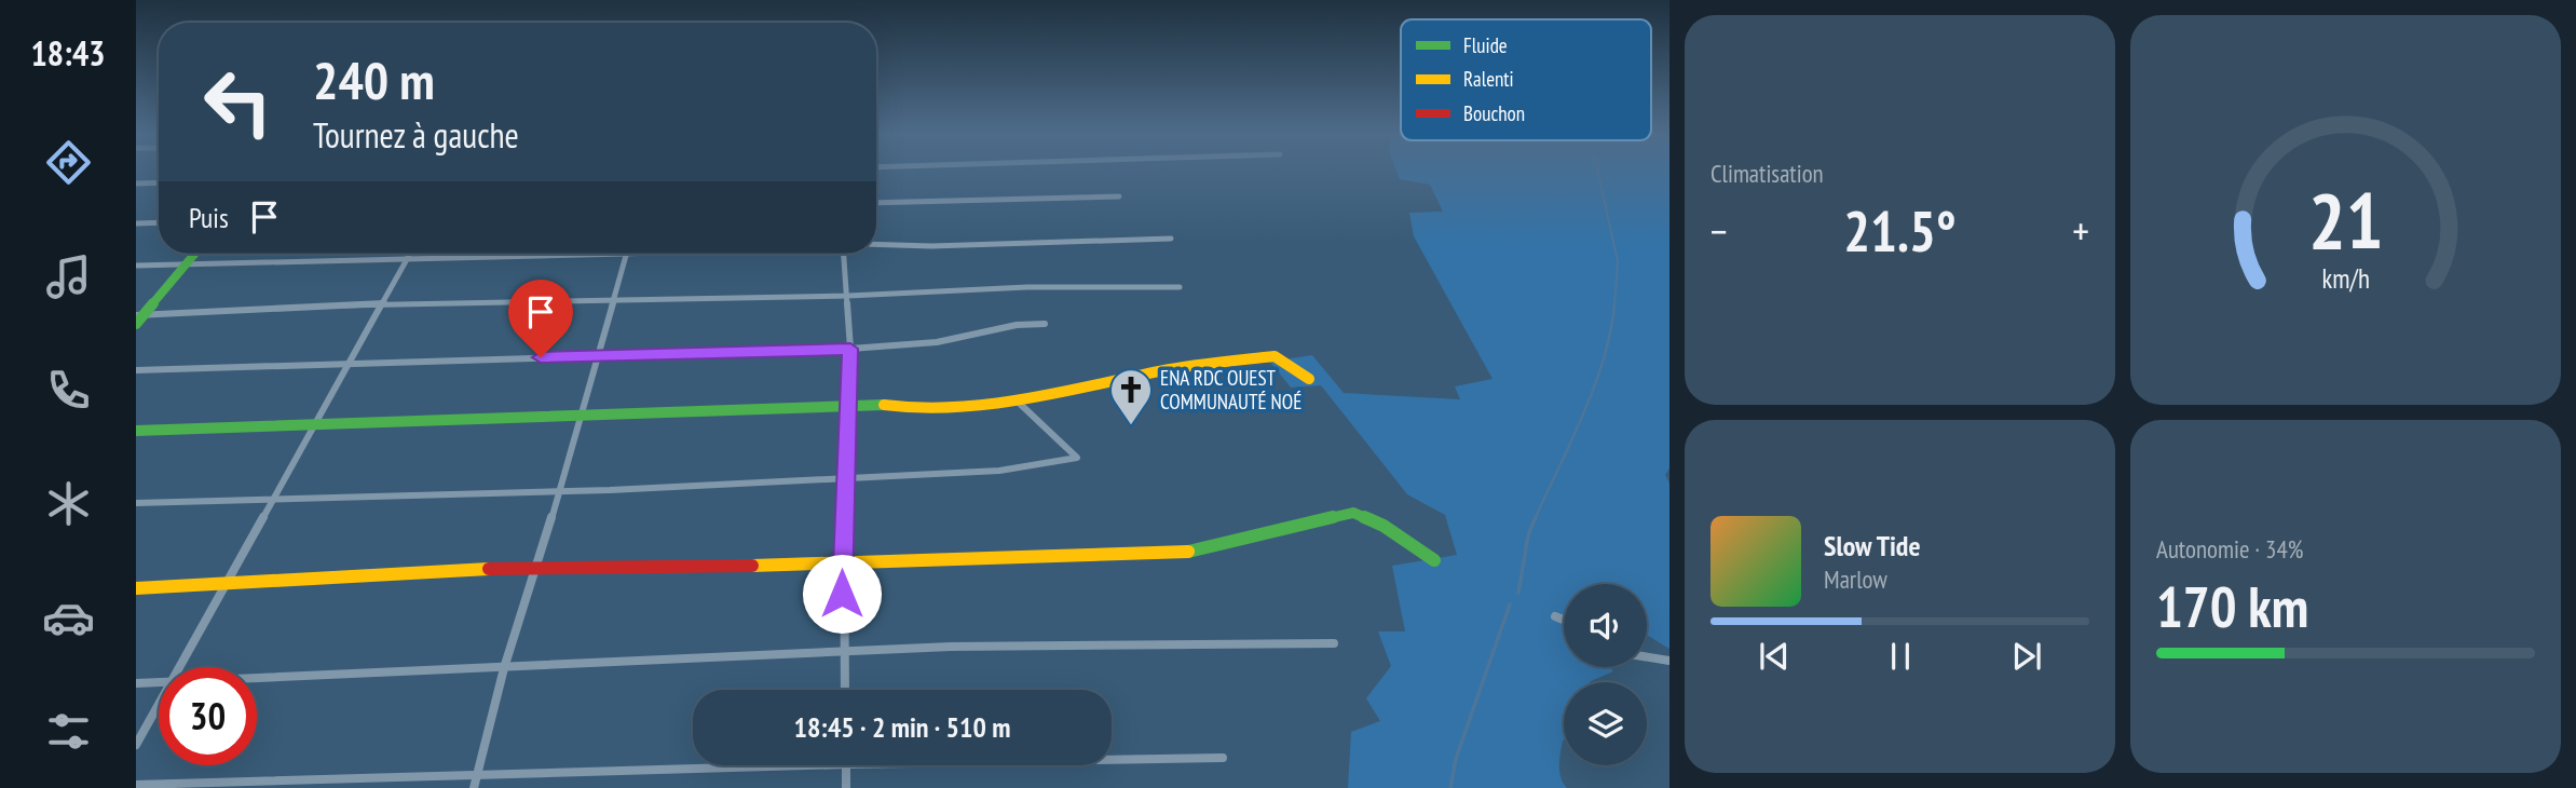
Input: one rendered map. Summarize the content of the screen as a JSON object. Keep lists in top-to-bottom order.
{
  "places": {
    "church": ["ENA RDC OUEST COMMUNAUTÉ NOÉ"]
  },
  "legend": ["Fluide", "Ralenti", "Bouchon"],
  "page": {
    "tabs": "18:43",
    "tile": [
      "Climatisation",
      ["Autonomie · 34%", "170 km"]
    ],
    "turn": ["240 m", "Tournez à gauche"],
    "then": "Puis",
    "heat": ["−", "21.5°", "+"],
    "song": ["Slow Tide", "Marlow"],
    "limit": "30",
    "trip": "18:45 · 2 min · 510 m",
    "gauge": ["21", "km/h"]
  }
}
